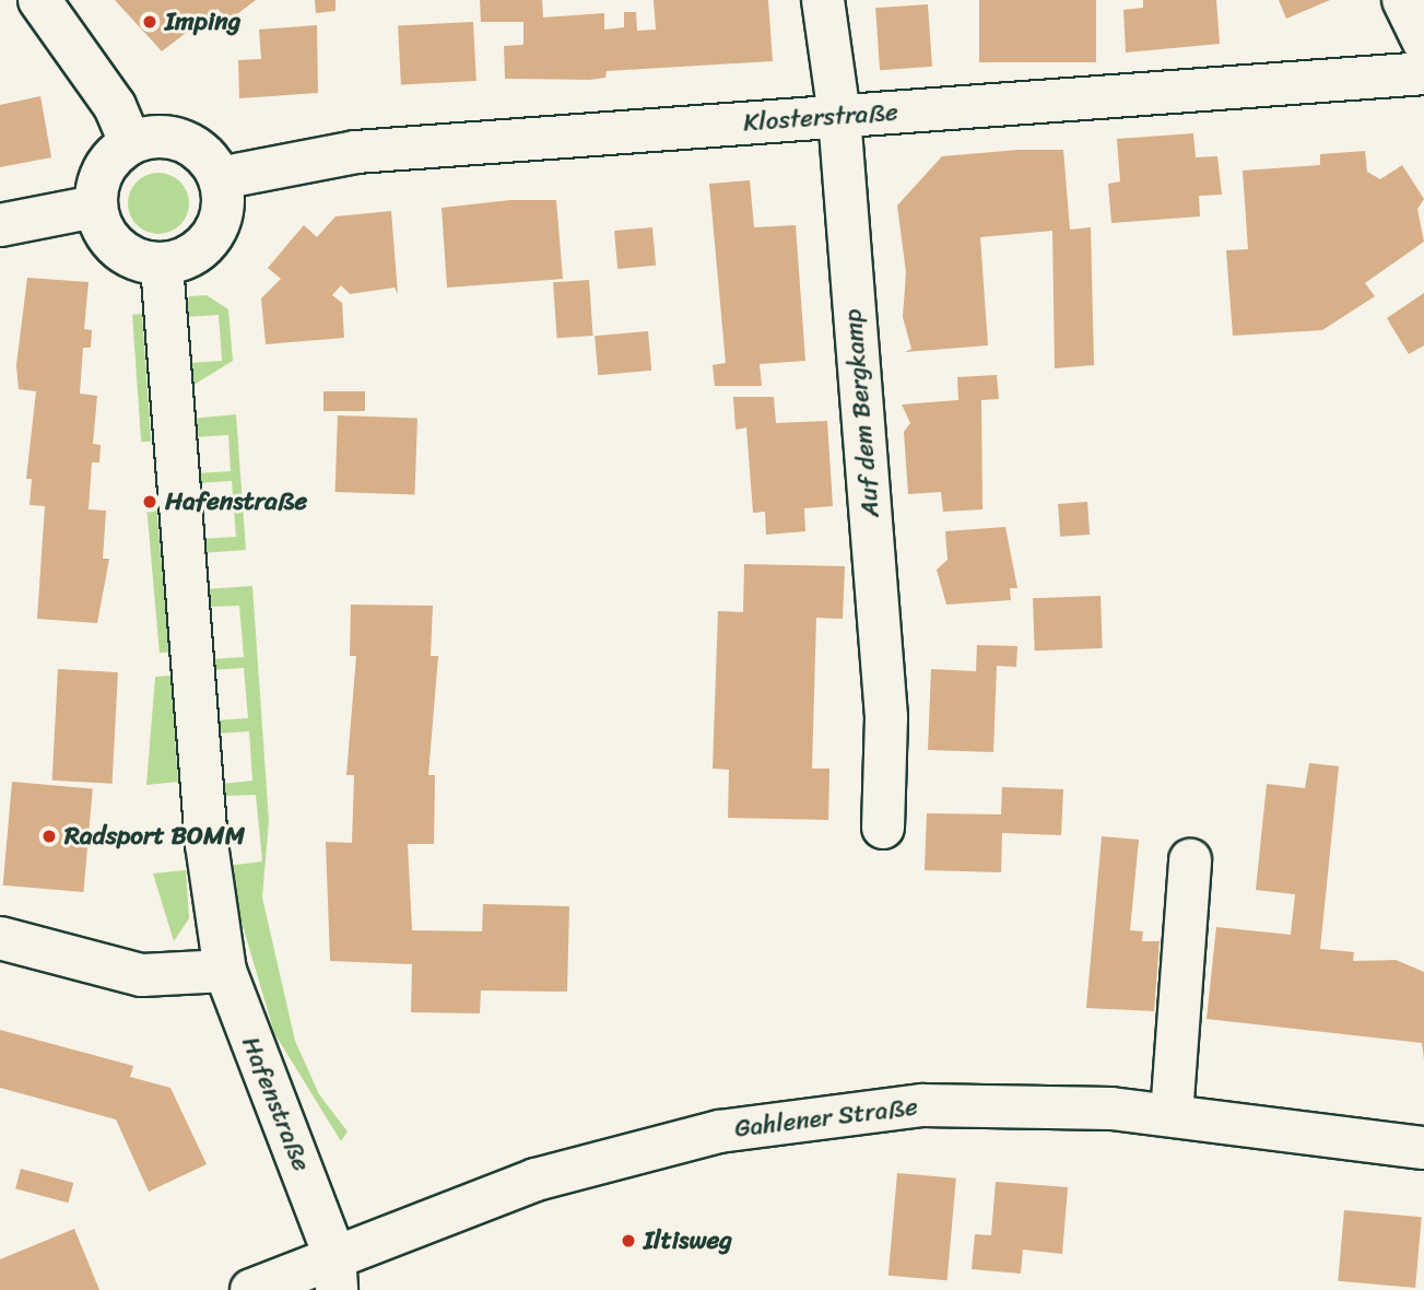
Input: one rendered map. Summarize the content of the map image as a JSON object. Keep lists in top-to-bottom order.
{
  "streets": {
    "street": [
      "Klosterstraße",
      "Auf dem Bergkamp",
      "Hafenstraße",
      "Gahlener Straße"
    ]
  },
  "crossings": [
    ["Klosterstraße", "Auf dem Bergkamp"],
    ["Klosterstraße", "Hafenstraße"],
    ["Hafenstraße", "Gahlener Straße"]
  ],
  "places": [
    "Imping",
    "Hafenstraße",
    "Radsport BOMM",
    "Iltisweg"
  ]
}
